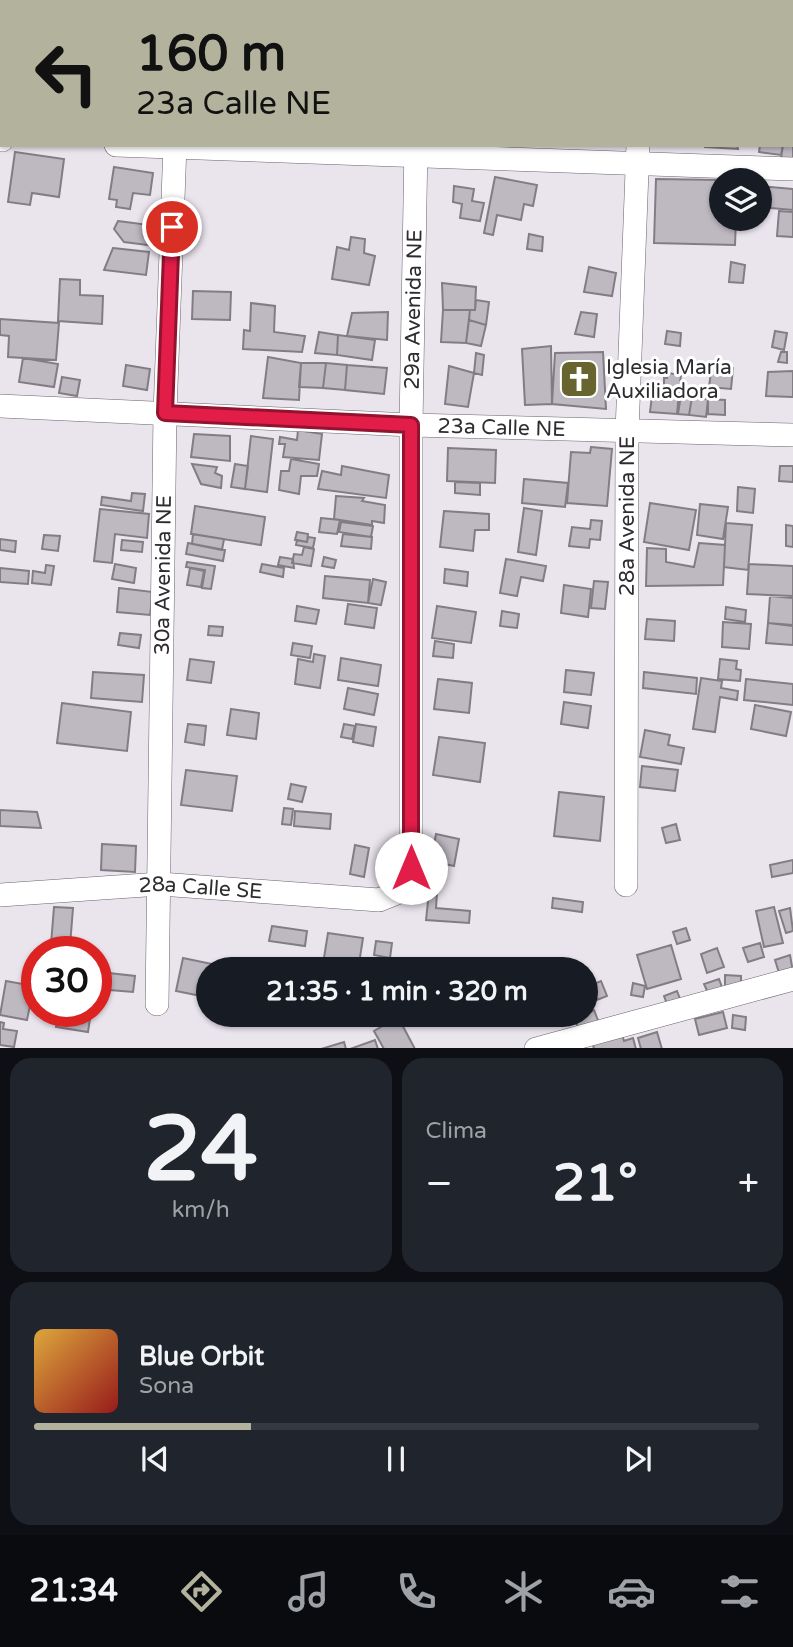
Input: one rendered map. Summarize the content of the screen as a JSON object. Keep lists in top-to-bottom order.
{
  "streets": {
    "street": [
      "29a Avenida NE",
      "23a Calle NE",
      "28a Avenida NE",
      "30a Avenida NE",
      "28a Calle SE"
    ]
  },
  "crossings": [
    ["29a Avenida NE", "23a Calle NE"],
    ["29a Avenida NE", "28a Calle SE"],
    ["23a Calle NE", "28a Avenida NE"],
    ["23a Calle NE", "30a Avenida NE"],
    ["30a Avenida NE", "28a Calle SE"]
  ],
  "places": {
    "church": ["Iglesia María Auxiliadora"]
  },
  "page": {
    "turn": ["160 m", "23a Calle NE"],
    "limit": "30",
    "trip": "21:35 · 1 min · 320 m",
    "tile": [
      ["24", "km/h"],
      "Clima"
    ],
    "heat": ["−", "21°", "+"],
    "song": ["Blue Orbit", "Sona"],
    "tabs": "21:34"
  }
}
